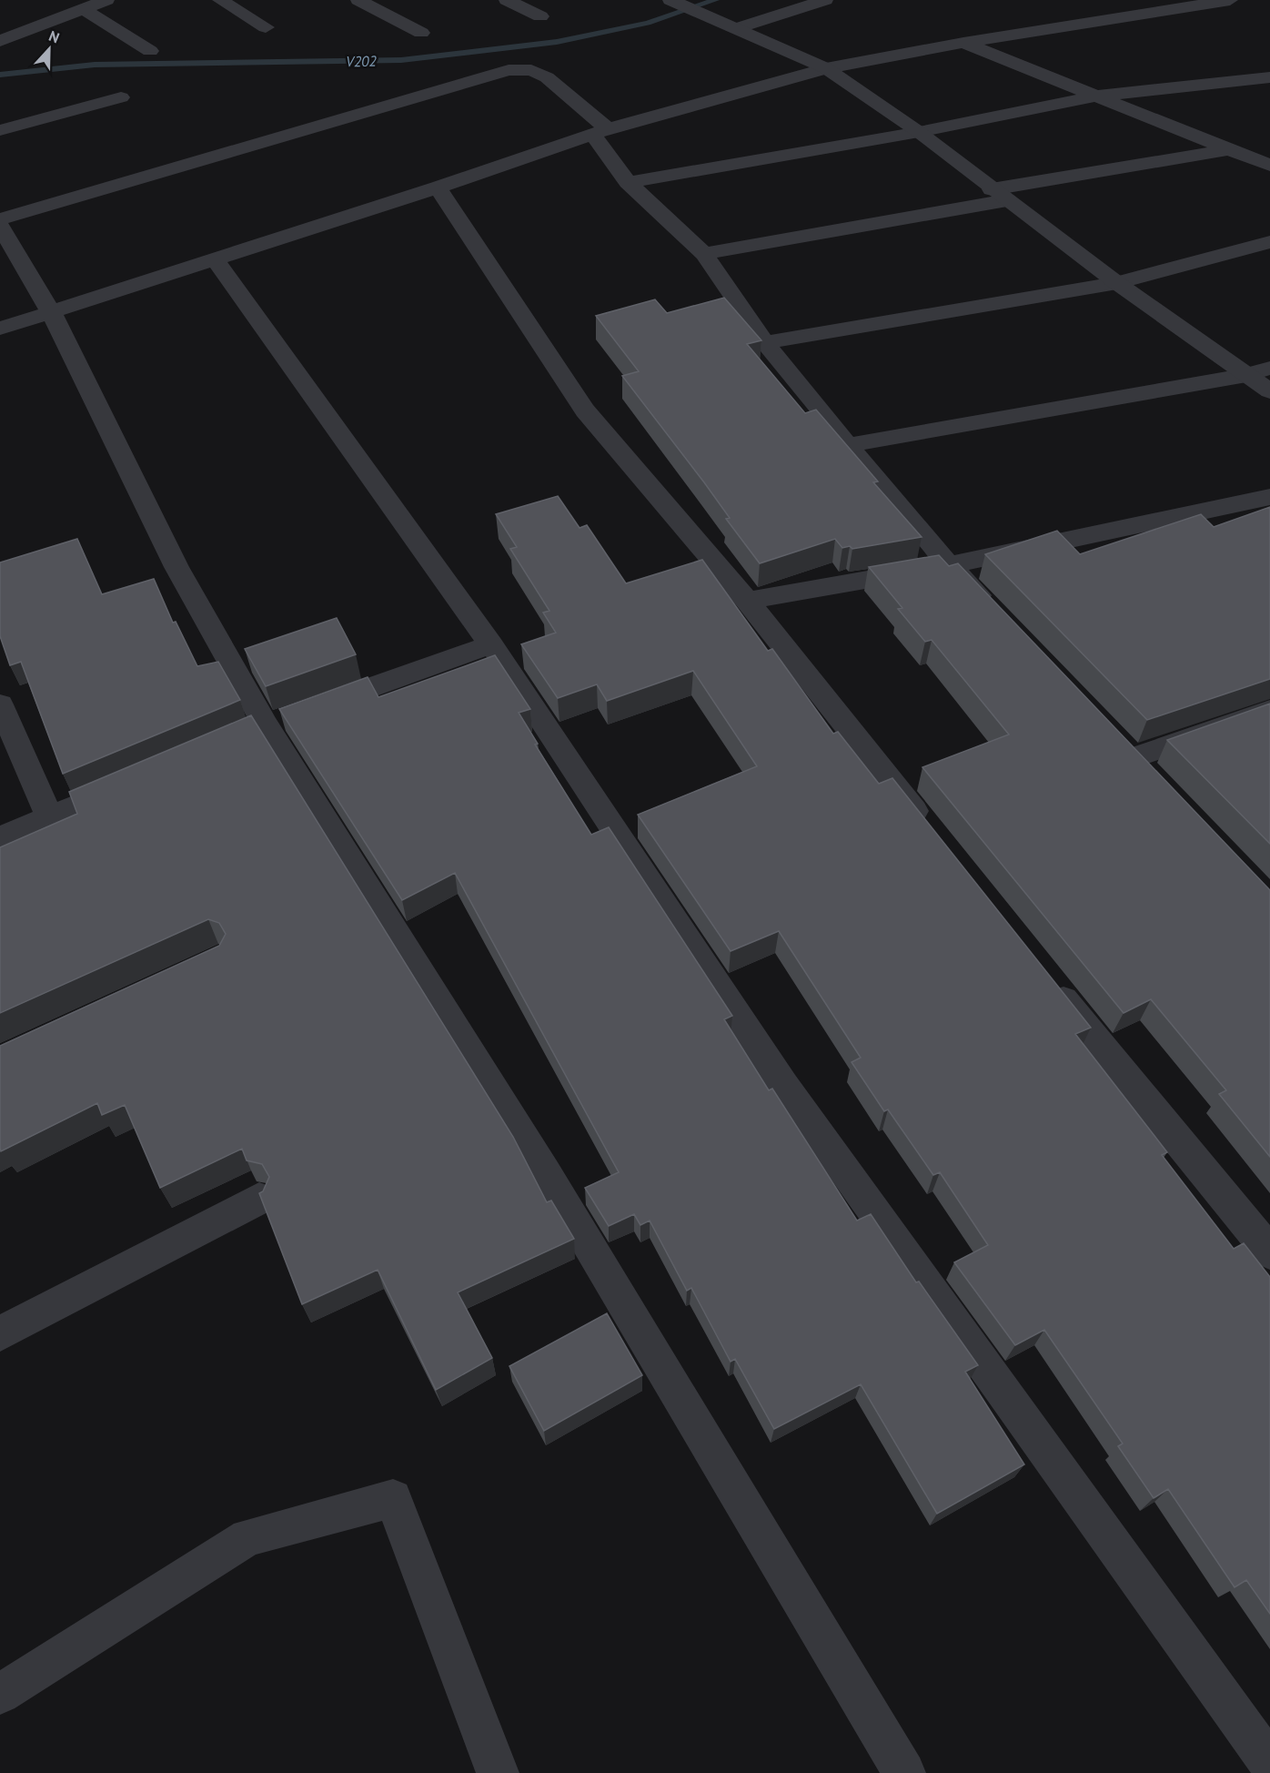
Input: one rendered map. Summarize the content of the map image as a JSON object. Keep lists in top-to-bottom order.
{
  "water": ["V202"],
  "north": "top"
}
